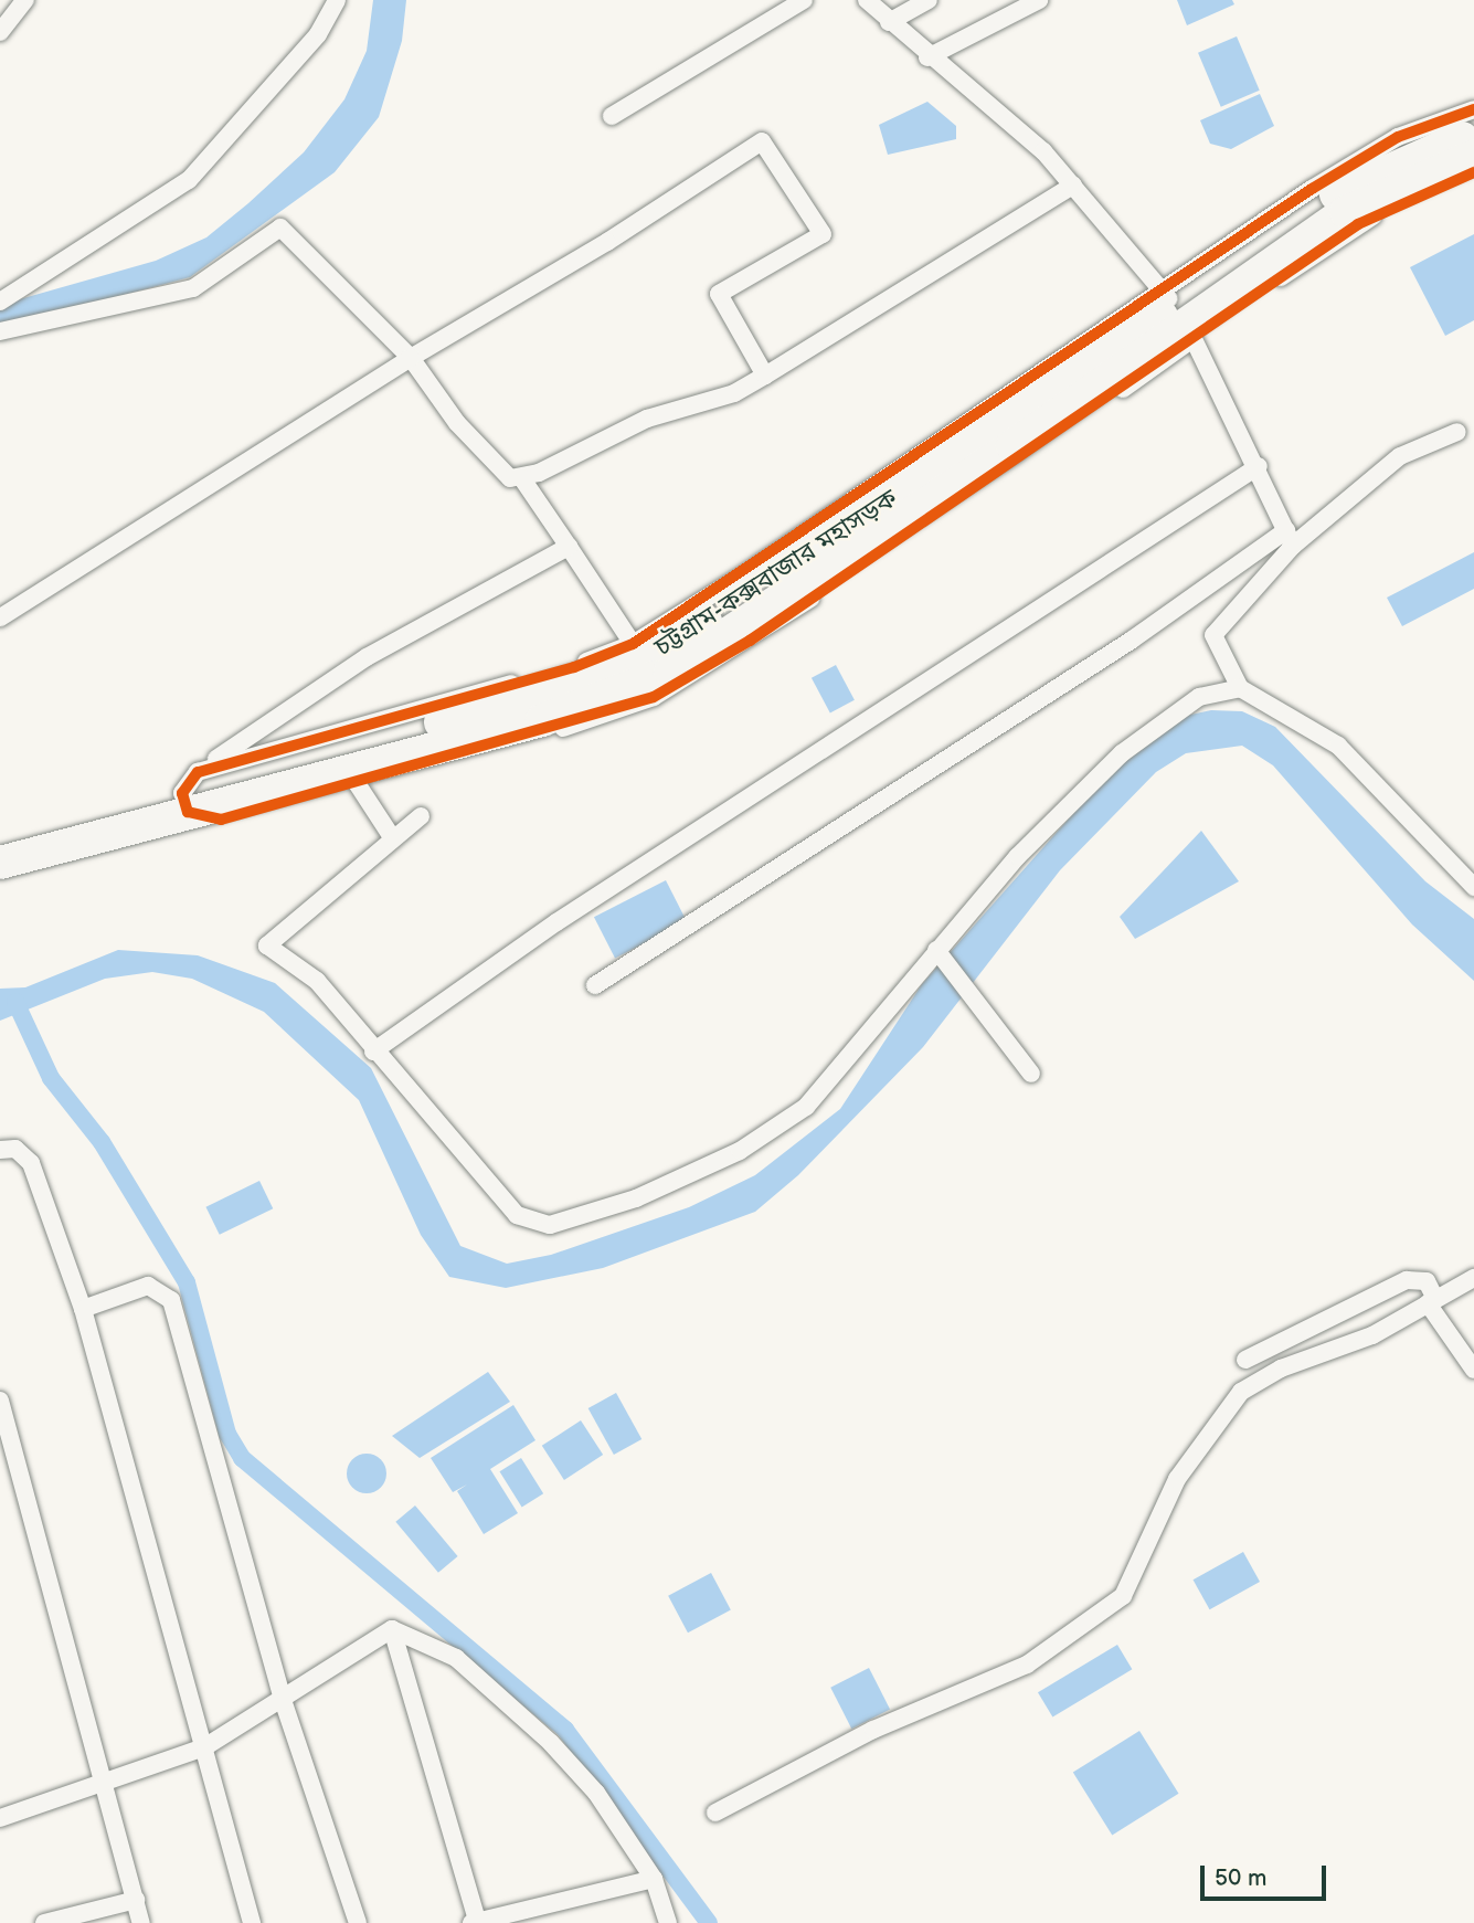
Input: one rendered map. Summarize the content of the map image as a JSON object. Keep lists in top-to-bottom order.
{
  "streets": {
    "highway": ["চট্টগ্রাম-কক্সবাজার মহাসড়ক"]
  },
  "scale_bar": "50 m"
}
